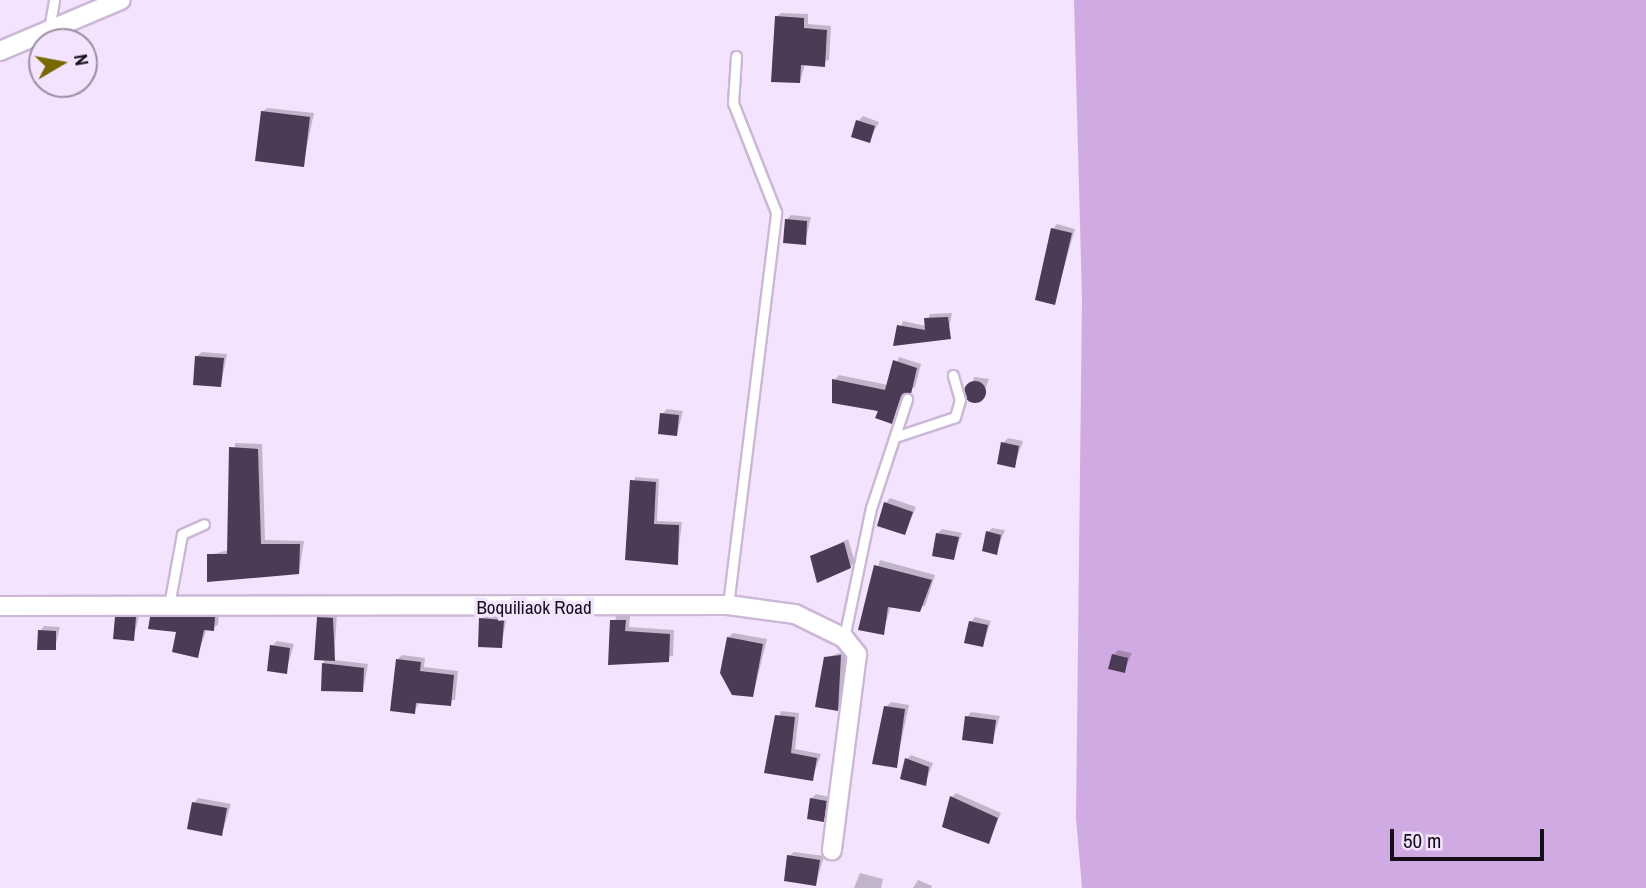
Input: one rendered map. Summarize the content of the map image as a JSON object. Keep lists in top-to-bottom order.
{
  "streets": {
    "street": ["Boquiliaok Road"]
  },
  "scale_bar": "50 m",
  "north": "right"
}
